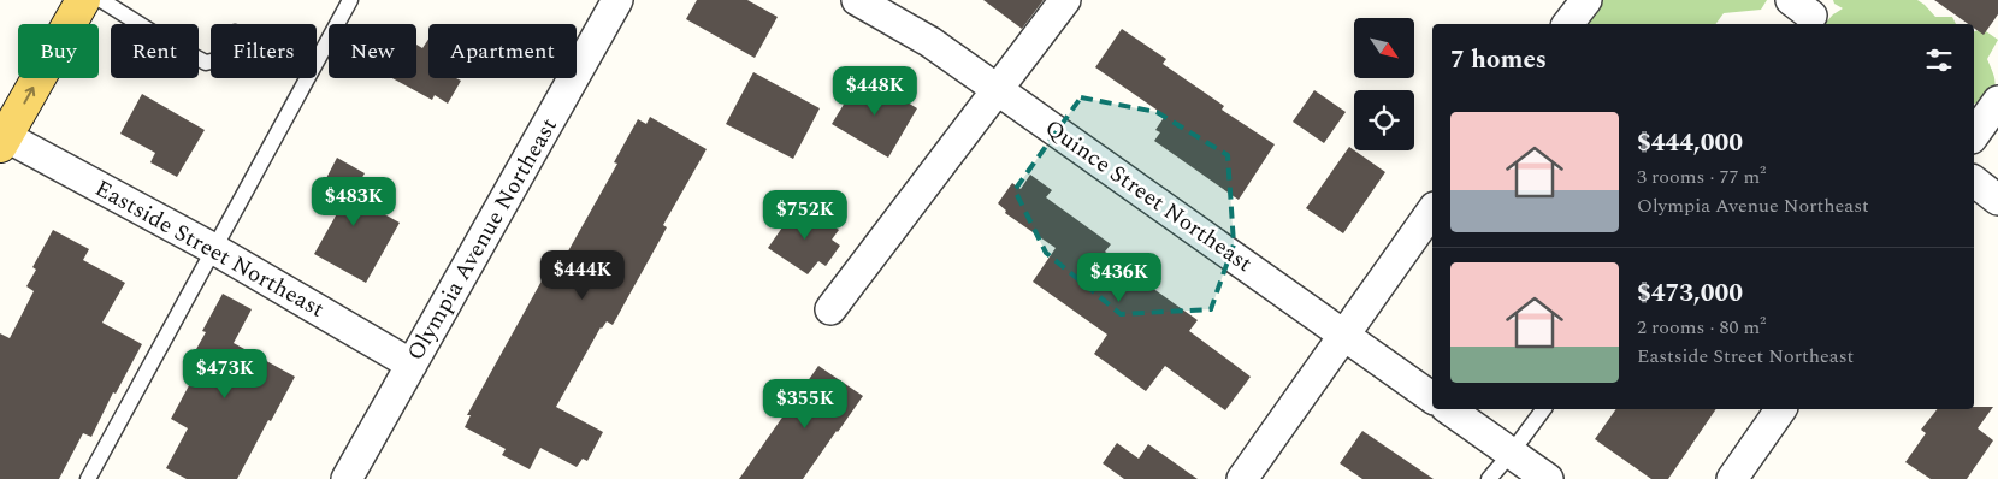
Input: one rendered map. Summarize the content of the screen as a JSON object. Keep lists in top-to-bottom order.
{
  "streets": {
    "street": ["Quince Street Northeast", "Olympia Avenue Northeast", "Eastside Street Northeast"]
  },
  "crossings": [
    ["Olympia Avenue Northeast", "Eastside Street Northeast"]
  ],
  "north": "bottom right",
  "page": {
    "chip": [
      "Buy",
      "Rent",
      "Filters",
      "New",
      "Apartment"
    ],
    "heading": "7 homes",
    "price": [
      "$448K",
      "$483K",
      "$752K",
      "$444K",
      "$436K",
      "$473K",
      "$355K"
    ],
    "list": [
      {
        "name": "$444,000",
        "note": "3 rooms · 77 m² · Olympia Avenue Northeast"
      },
      {
        "name": "$473,000",
        "note": "2 rooms · 80 m² · Eastside Street Northeast"
      }
    ]
  }
}
